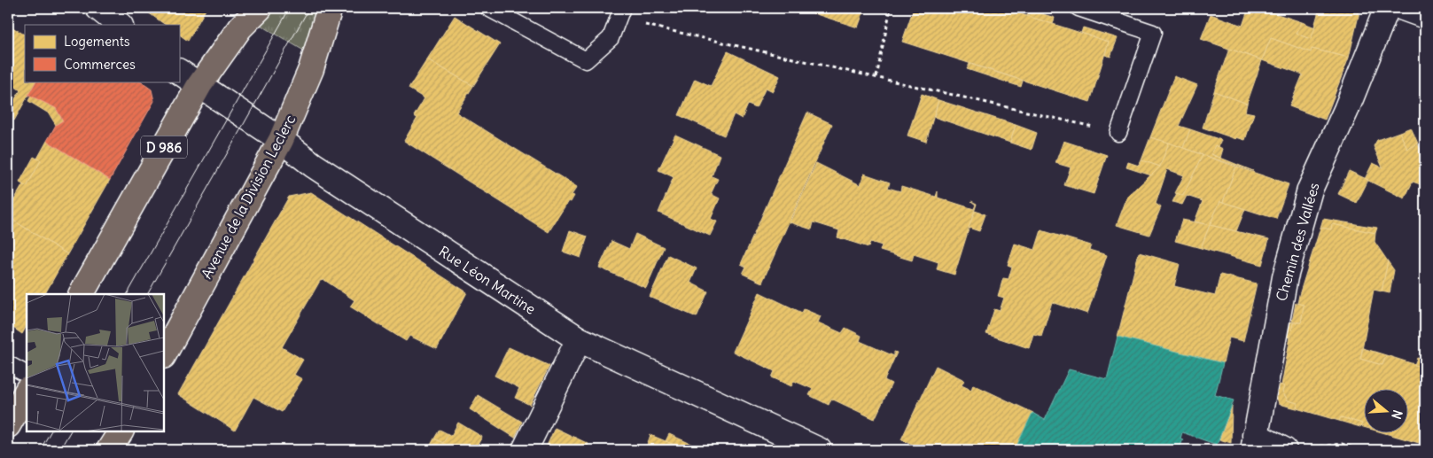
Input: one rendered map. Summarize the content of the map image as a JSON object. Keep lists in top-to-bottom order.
{
  "streets": {
    "main road": ["D 986", "Avenue de la Division Leclerc"],
    "street": ["Chemin des Vallées", "Rue Léon Martine"]
  },
  "crossings": [
    ["D 986", "Rue Léon Martine"],
    ["Avenue de la Division Leclerc", "Rue Léon Martine"]
  ],
  "legend": ["Logements", "Commerces"],
  "north": "right"
}
